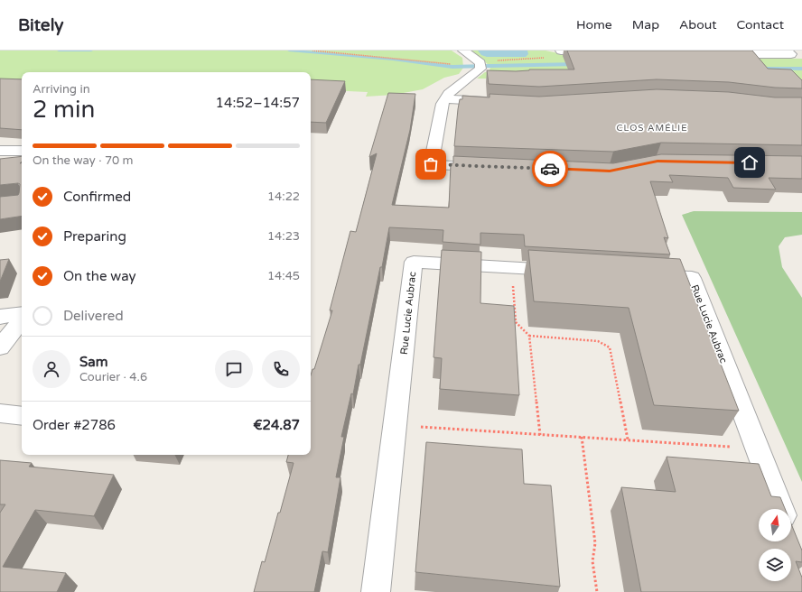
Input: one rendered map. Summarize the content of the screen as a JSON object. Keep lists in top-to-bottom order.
{
  "streets": {
    "street": ["Rue Lucie Aubrac"]
  },
  "districts": ["CLOS AMÉLIE"],
  "north": "top",
  "page": {
    "header": "Bitely",
    "nav": [
      "Home",
      "Map",
      "About",
      "Contact"
    ],
    "heading": ["2 min", "Arriving in", "14:52–14:57"],
    "panel": [
      "Sam",
      "Courier · 4.6",
      "Order #2786",
      "€24.87"
    ],
    "bar": "On the way · 70 m",
    "list": [
      ["Confirmed", "14:22"],
      ["Preparing", "14:23"],
      ["On the way", "14:45"],
      "Delivered"
    ]
  }
}
